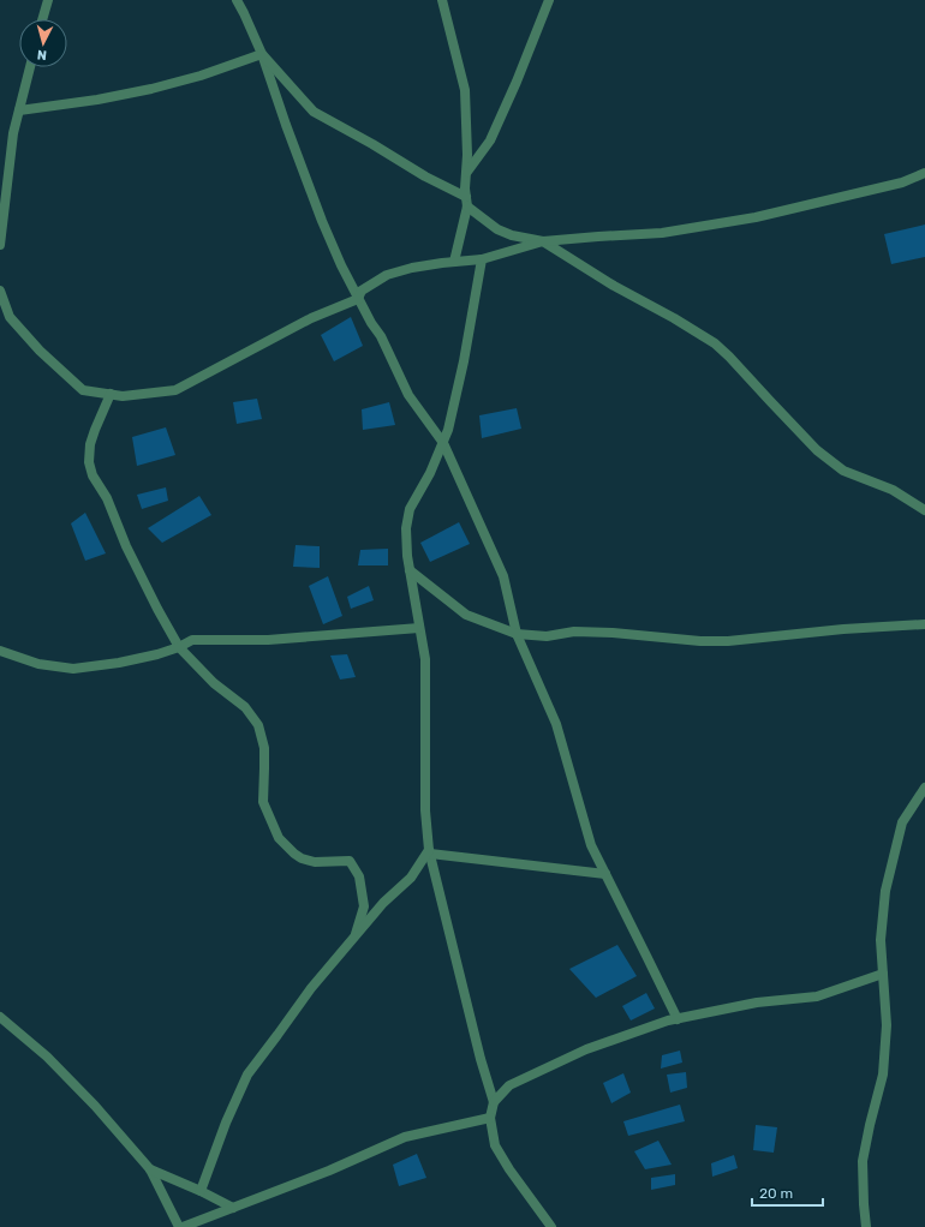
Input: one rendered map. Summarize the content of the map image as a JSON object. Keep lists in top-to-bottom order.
{
  "scale_bar": "20 m",
  "north": "bottom"
}
